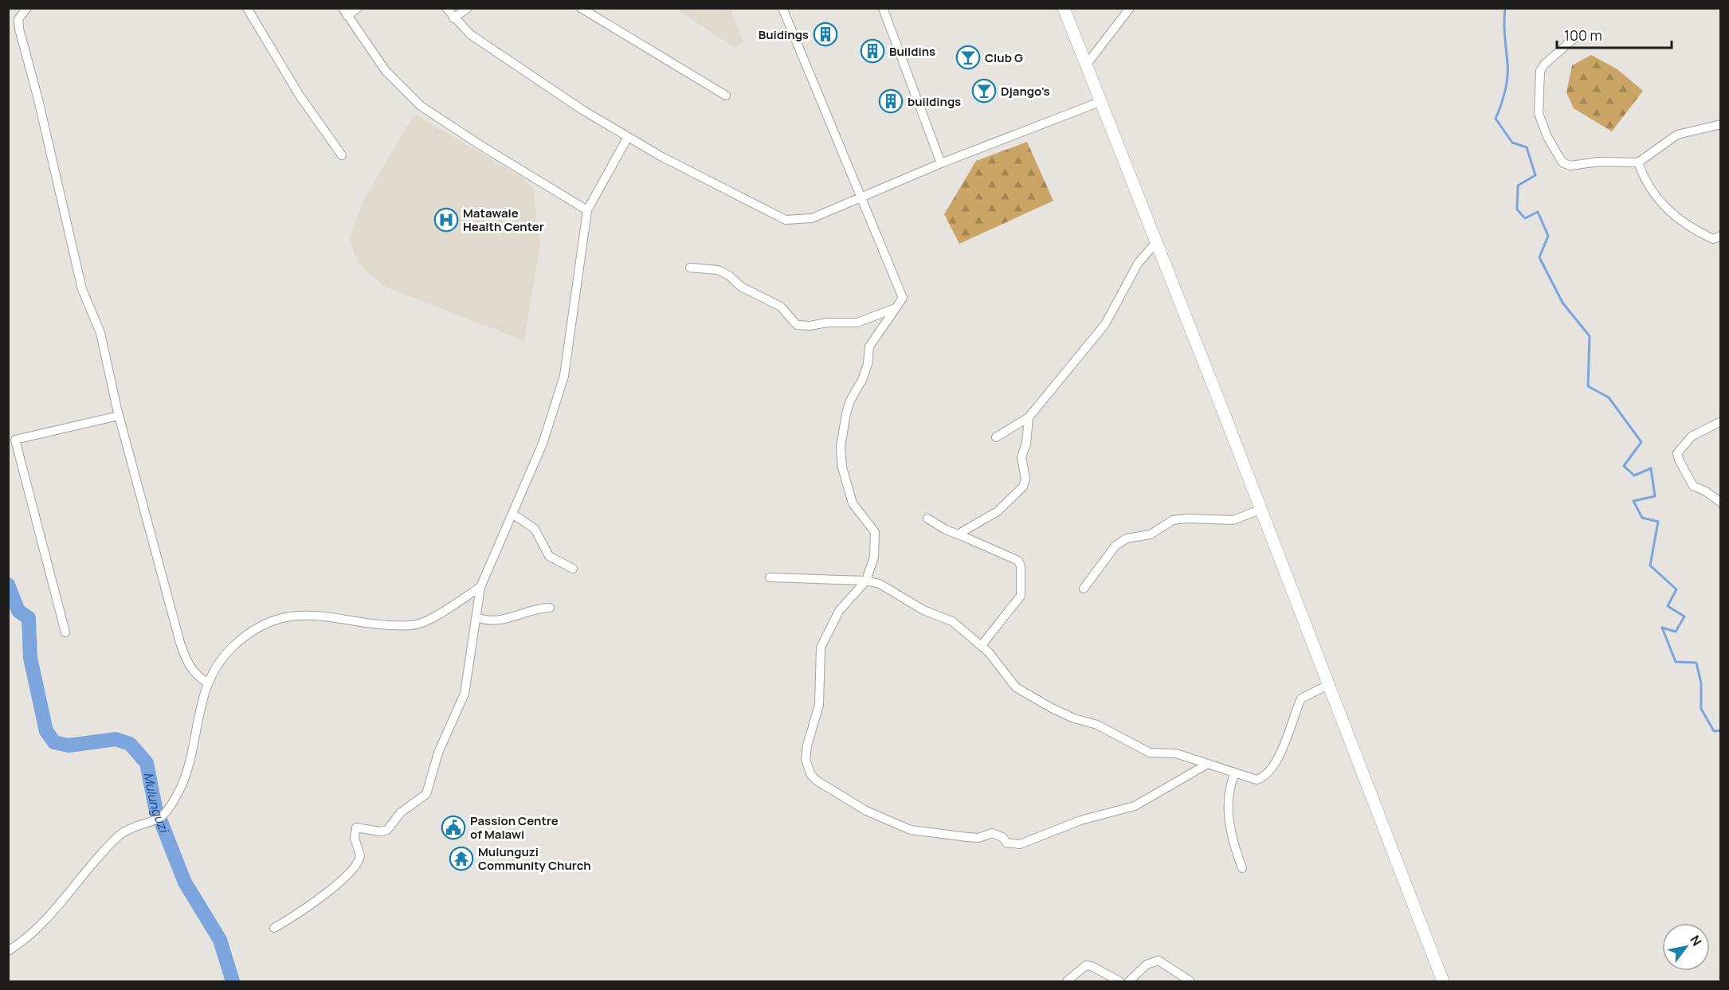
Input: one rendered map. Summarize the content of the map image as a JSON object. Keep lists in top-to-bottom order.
{
  "water": ["Mulunguzi"],
  "places": {
    "building": ["Buidings", "Buildins", "buildings"],
    "bar": ["Club G", "Django's"],
    "hospital": ["Matawale Health Center"],
    "public building": ["Passion Centre of Malawi"],
    "temple": ["Mulunguzi Community Church"]
  },
  "scale_bar": "100 m",
  "north": "top right"
}
